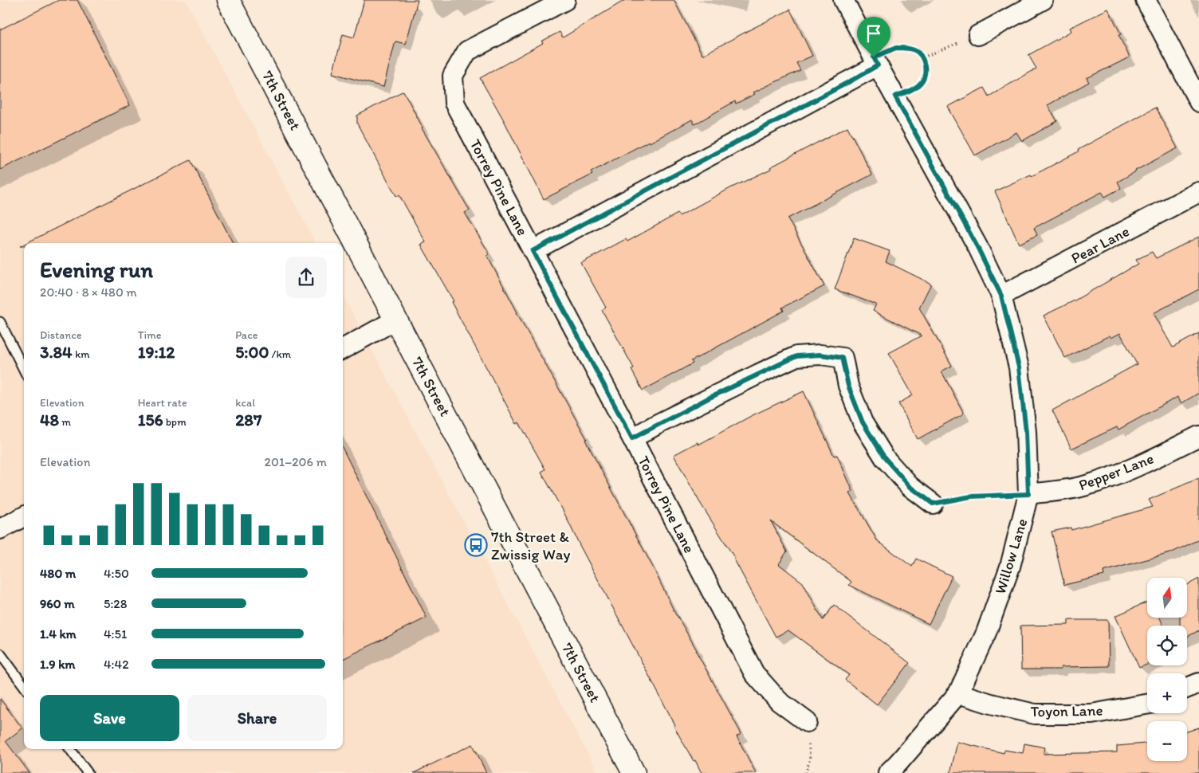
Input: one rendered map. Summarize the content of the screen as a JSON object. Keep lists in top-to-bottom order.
{
  "streets": {
    "street": [
      "7th Street",
      "Torrey Pine Lane",
      "Pear Lane",
      "Pepper Lane",
      "Willow Lane",
      "Toyon Lane"
    ]
  },
  "crossings": [
    ["Pear Lane", "Willow Lane"],
    ["Pepper Lane", "Willow Lane"],
    ["Willow Lane", "Toyon Lane"]
  ],
  "places": {
    "bus stop": ["7th Street & Zwissig Way"]
  },
  "north": "top",
  "page": {
    "heading": ["Evening run", "20:40 · 8 × 480 m"],
    "stats": [
      ["Distance", "3.84 km"],
      ["Time", "19:12"],
      ["Pace", "5:00 /km"],
      ["Elevation", "48 m"],
      ["Heart rate", "156 bpm"],
      ["kcal", "287"]
    ],
    "chart": ["Elevation", "201–206 m"],
    "list": [
      {
        "name": "480 m",
        "note": "4:50"
      },
      {
        "name": "960 m",
        "note": "5:28"
      },
      {
        "name": "1.4 km",
        "note": "4:51"
      },
      {
        "name": "1.9 km",
        "note": "4:42"
      }
    ],
    "map_buttons": ["+", "−"],
    "buttons": ["Save", "Share"]
  }
}
